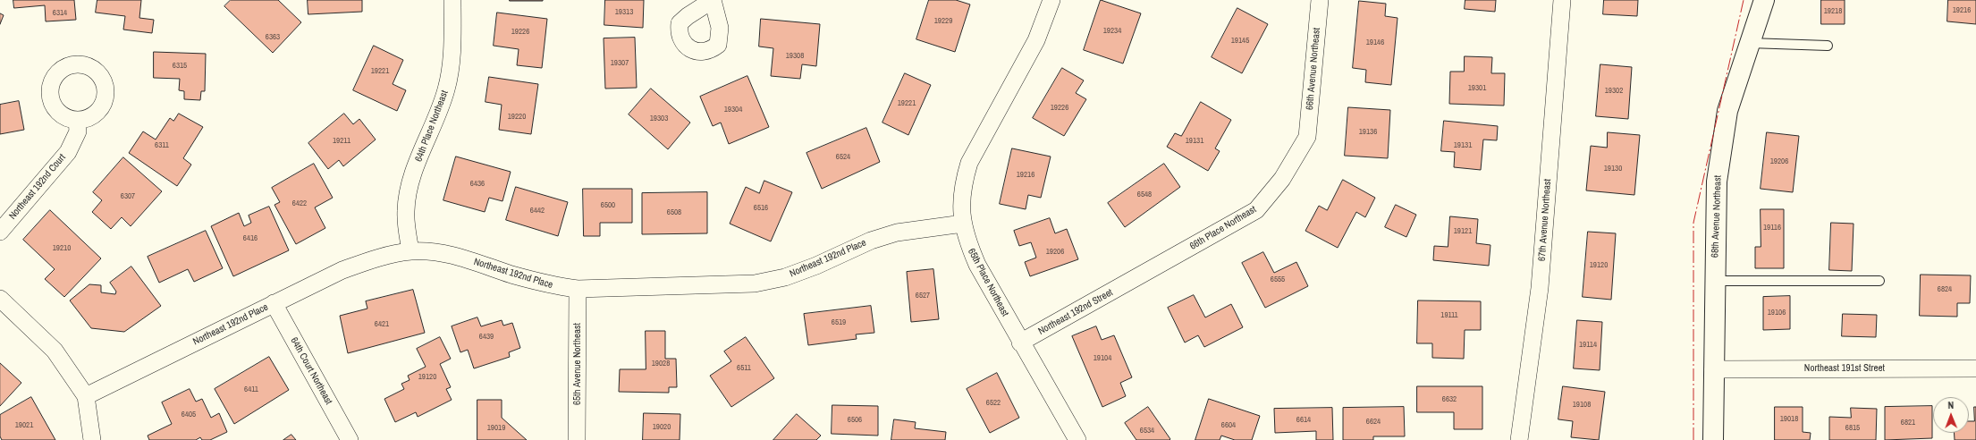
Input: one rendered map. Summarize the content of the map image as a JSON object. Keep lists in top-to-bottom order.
{
  "streets": {
    "street": [
      "66th Avenue Northeast",
      "64th Place Northeast",
      "Northeast 192nd Court",
      "68th Avenue Northeast",
      "67th Avenue Northeast",
      "66th Place Northeast",
      "Northeast 192nd Place",
      "65th Place Northeast",
      "Northeast 192nd Street",
      "65th Avenue Northeast",
      "Northeast 191st Street",
      "64th Court Northeast"
    ]
  },
  "crossings": [
    ["66th Avenue Northeast", "66th Place Northeast"],
    ["64th Place Northeast", "Northeast 192nd Place"],
    ["68th Avenue Northeast", "Northeast 191st Street"],
    ["66th Place Northeast", "Northeast 192nd Street"],
    ["Northeast 192nd Place", "65th Place Northeast"],
    ["Northeast 192nd Place", "65th Avenue Northeast"],
    ["Northeast 192nd Place", "64th Court Northeast"],
    ["65th Place Northeast", "Northeast 192nd Street"]
  ],
  "house_numbers": [
    "19216",
    "19218",
    "19313",
    "6314",
    "19229",
    "19234",
    "19226",
    "6363",
    "19145",
    "19146",
    "19308",
    "19307",
    "6315",
    "19221",
    "19301",
    "19302",
    "19221",
    "19226",
    "19304",
    "19220",
    "19303",
    "19136",
    "19211",
    "19131",
    "6311",
    "19131",
    "6524",
    "19206",
    "19130",
    "19216",
    "6436",
    "6548",
    "6307",
    "6422",
    "6500",
    "6516",
    "6442",
    "6508",
    "19116",
    "19121",
    "6416",
    "19210",
    "19206",
    "19120",
    "6555",
    "6824",
    "6527",
    "19106",
    "19111",
    "6519",
    "6421",
    "6439",
    "19114",
    "19104",
    "19028",
    "6511",
    "19120",
    "6411",
    "6632",
    "6522",
    "19108",
    "6405",
    "19018",
    "6506",
    "6614",
    "6624",
    "6821",
    "19021",
    "6604",
    "19020",
    "19019",
    "6815",
    "6534"
  ],
  "north": "top"
}
